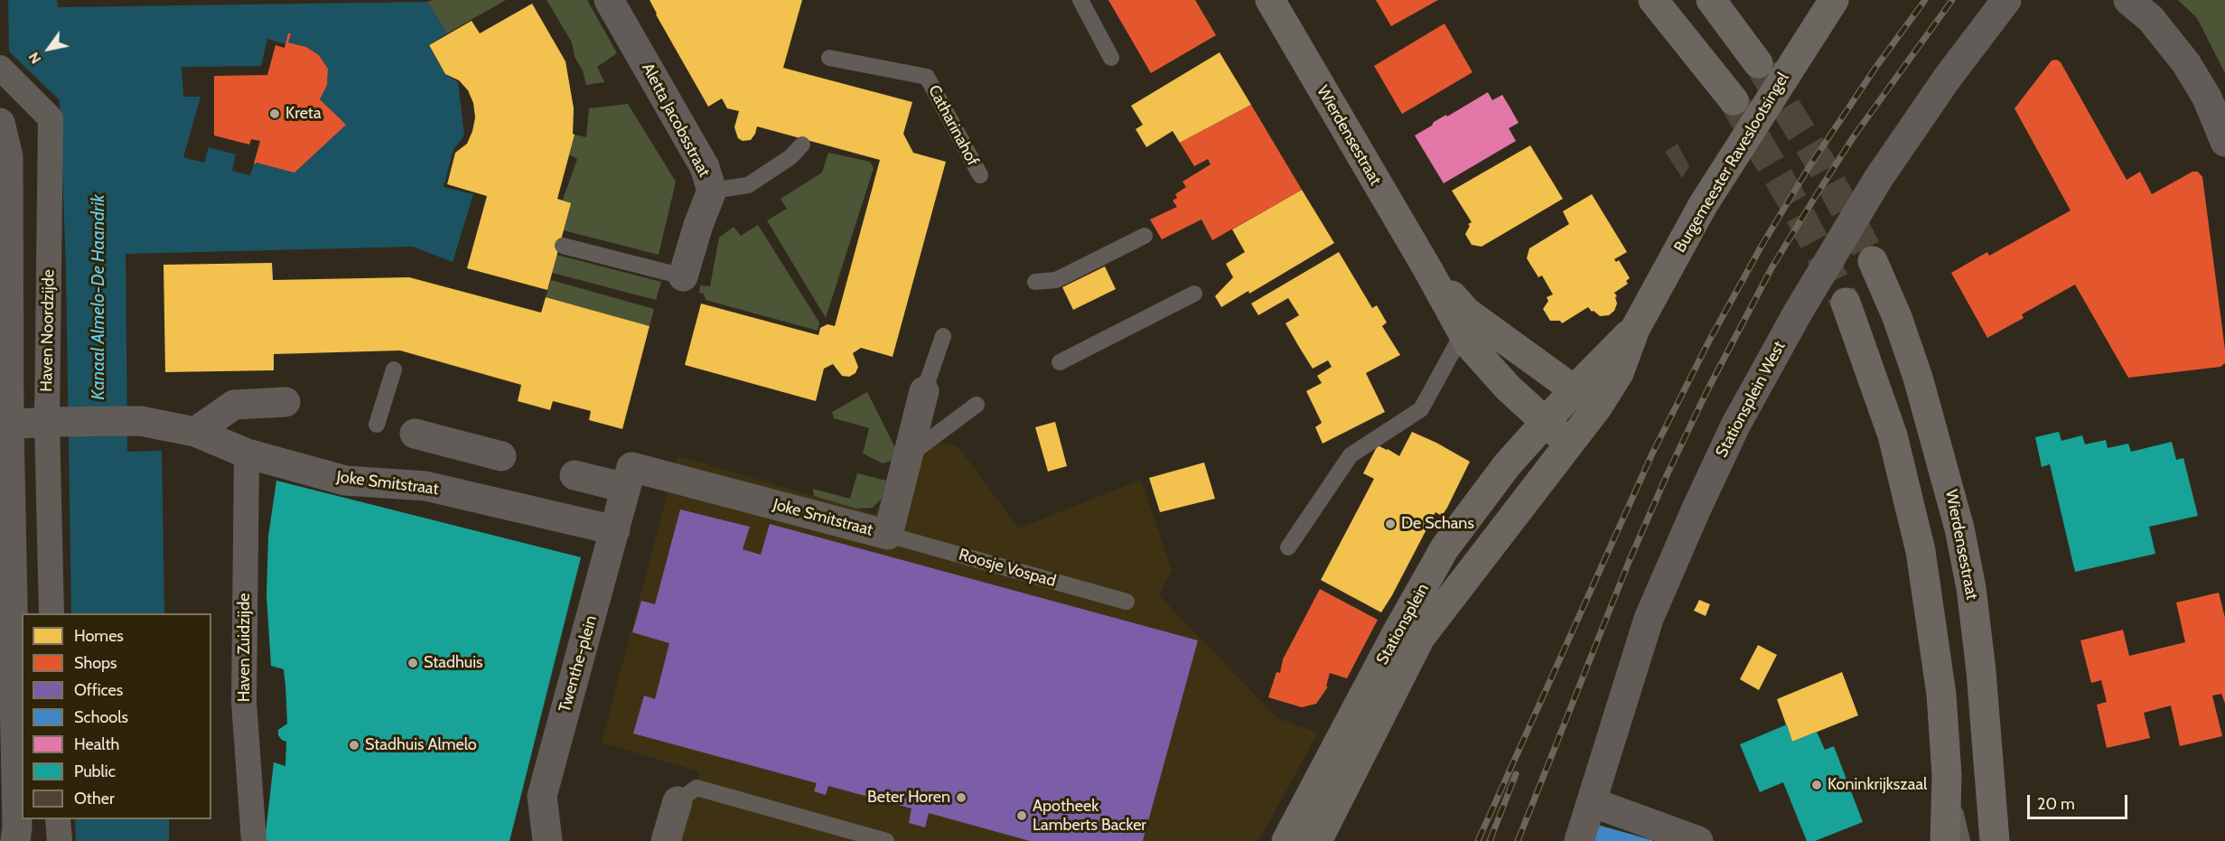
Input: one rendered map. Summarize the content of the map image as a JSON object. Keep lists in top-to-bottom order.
{
  "streets": {
    "main road": ["Wierdensestraat", "Burgemeester Raveslootsingel", "Stationsplein"],
    "street": [
      "Aletta Jacobsstraat",
      "Haven Noordzijde",
      "Stationsplein West",
      "Joke Smitstraat",
      "Haven Zuidzijde",
      "Twenthe-plein"
    ],
    "lane": ["Catharinahof", "Roosje Vospad"]
  },
  "crossings": [
    ["Wierdensestraat", "Burgemeester Raveslootsingel"],
    ["Wierdensestraat", "Stationsplein"],
    ["Burgemeester Raveslootsingel", "Stationsplein"],
    ["Haven Noordzijde", "Joke Smitstraat"],
    ["Joke Smitstraat", "Roosje Vospad"],
    ["Joke Smitstraat", "Haven Zuidzijde"],
    ["Joke Smitstraat", "Twenthe-plein"]
  ],
  "water": ["Kanaal Almelo-De Haandrik"],
  "places": [
    "Kreta",
    "De Schans",
    "Stadhuis",
    "Stadhuis Almelo",
    "Koninkrijkszaal",
    "Beter Horen",
    "Apotheek Lamberts Backer"
  ],
  "legend": [
    "Homes",
    "Shops",
    "Offices",
    "Schools",
    "Health",
    "Public",
    "Other"
  ],
  "scale_bar": "20 m",
  "north": "bottom left"
}
